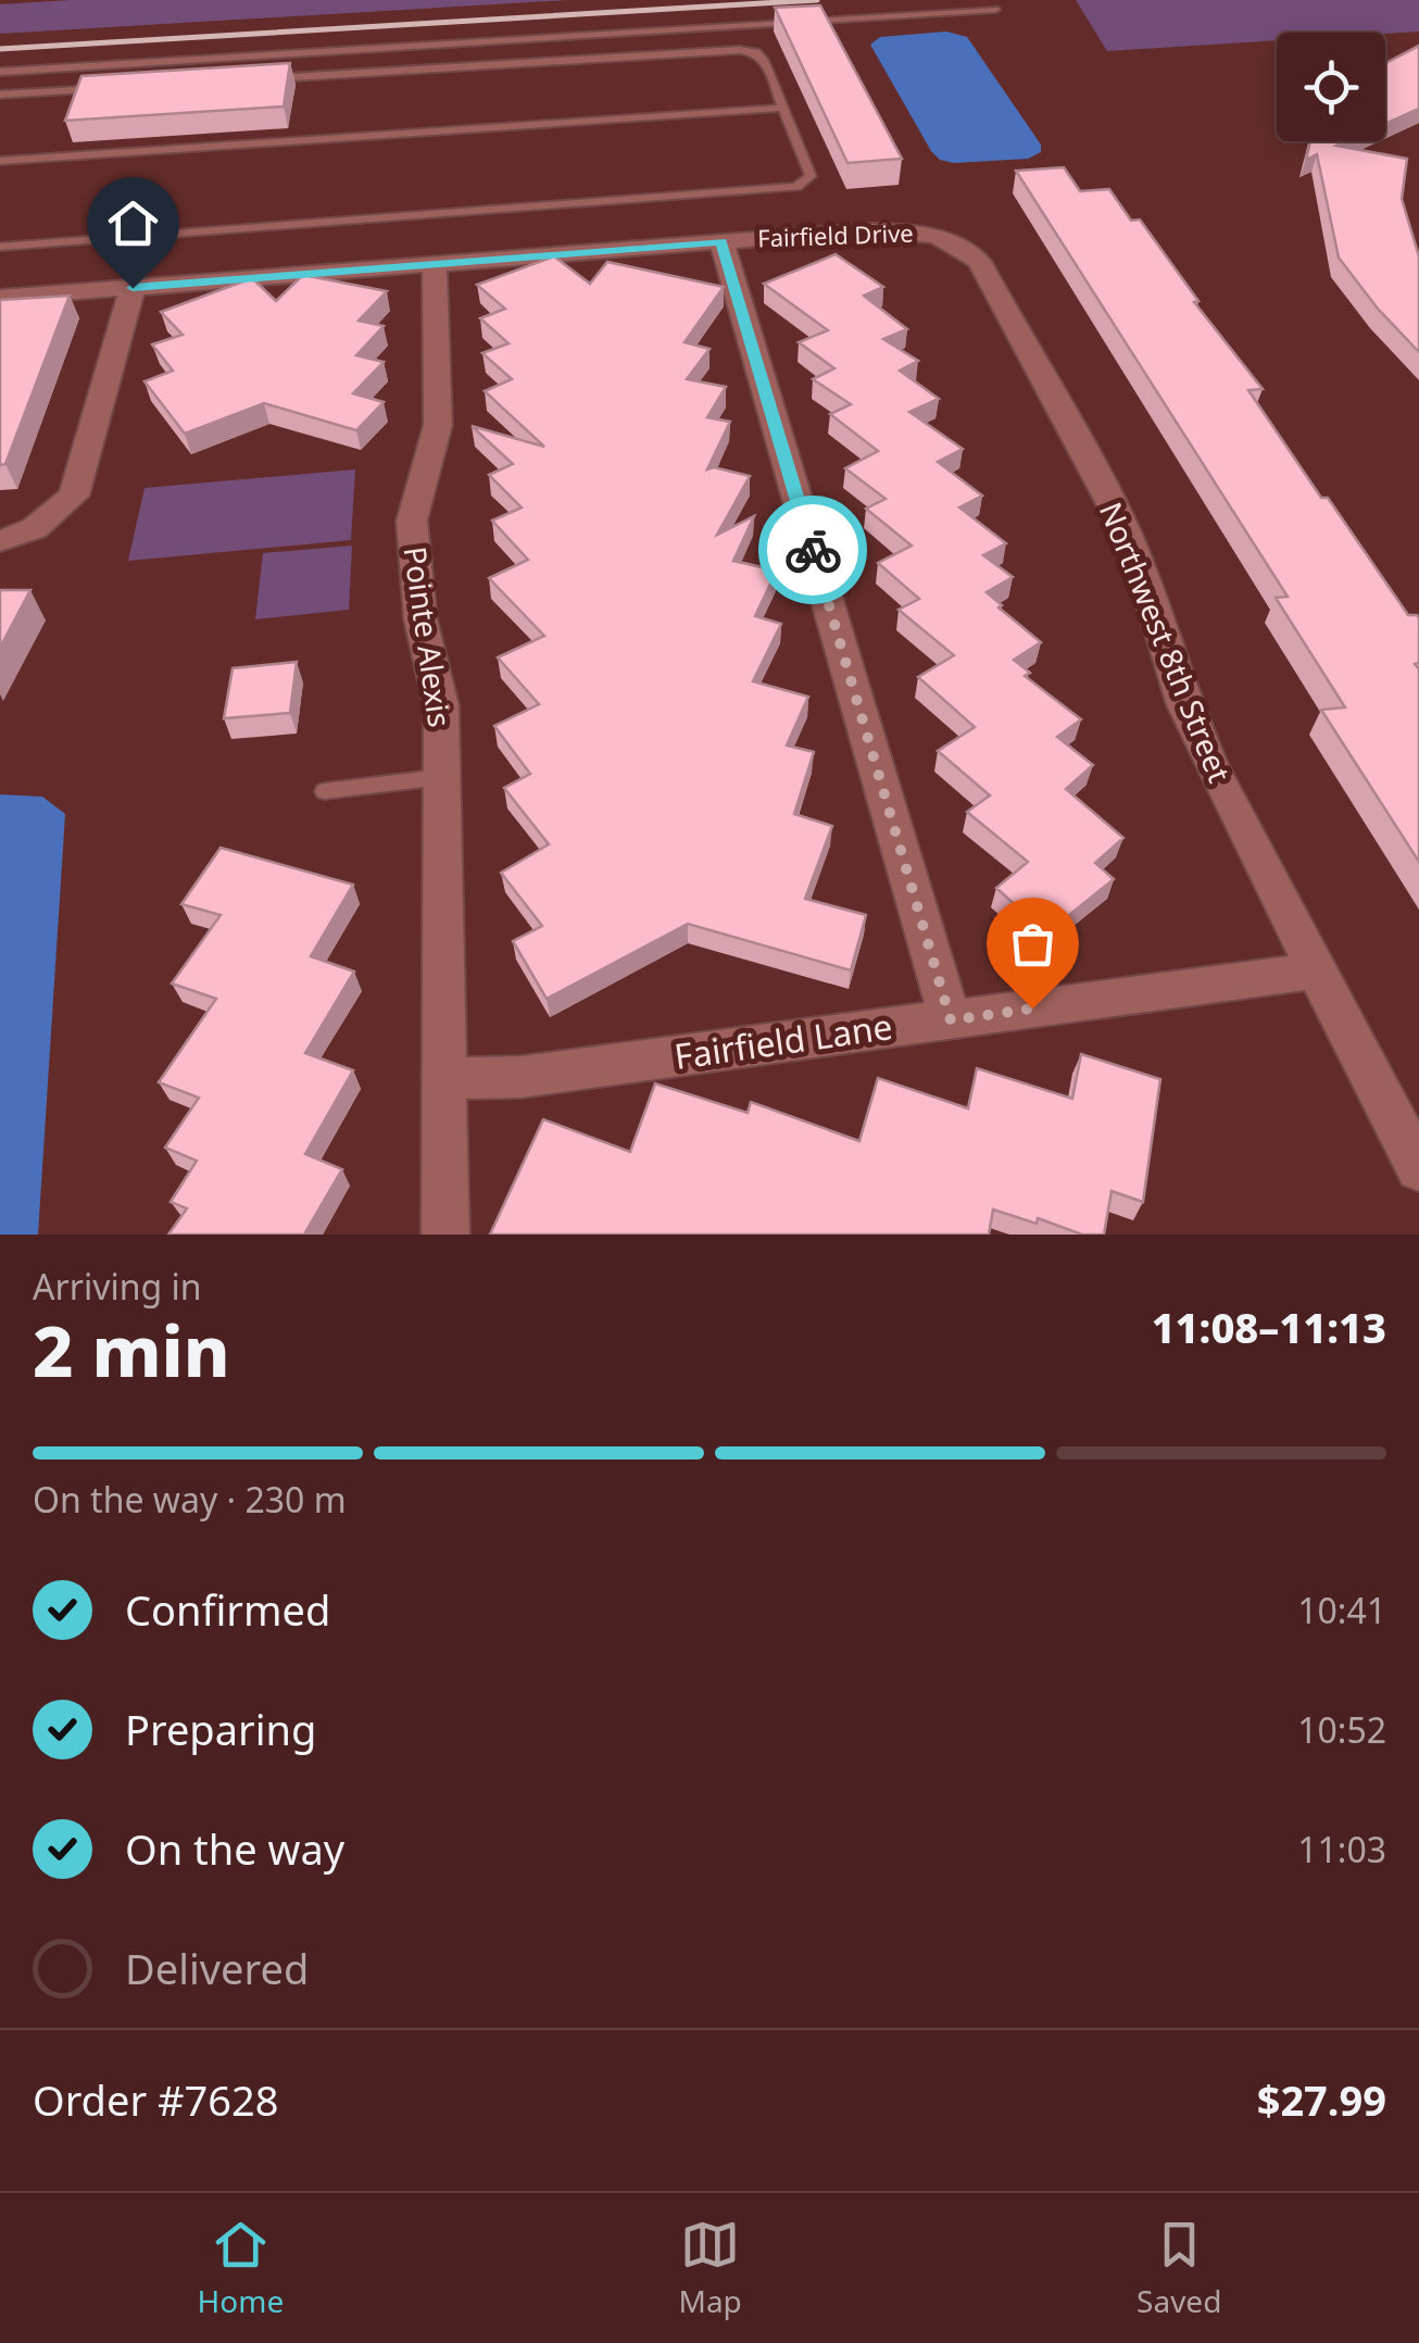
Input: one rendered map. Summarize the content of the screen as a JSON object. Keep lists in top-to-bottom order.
{
  "streets": {
    "street": [
      "Fairfield Drive",
      "Pointe Alexis",
      "Northwest 8th Street",
      "Fairfield Lane"
    ]
  },
  "crossings": [
    ["Fairfield Drive", "Pointe Alexis"],
    ["Fairfield Drive", "Northwest 8th Street"],
    ["Pointe Alexis", "Fairfield Lane"],
    ["Northwest 8th Street", "Fairfield Lane"]
  ],
  "page": {
    "heading": ["2 min", "Arriving in", "11:08–11:13"],
    "panel": ["Order #7628", "$27.99"],
    "bar": "On the way · 230 m",
    "list": [
      ["Confirmed", "10:41"],
      ["Preparing", "10:52"],
      ["On the way", "11:03"],
      "Delivered"
    ],
    "tabs": ["Home", "Map", "Saved"]
  }
}
